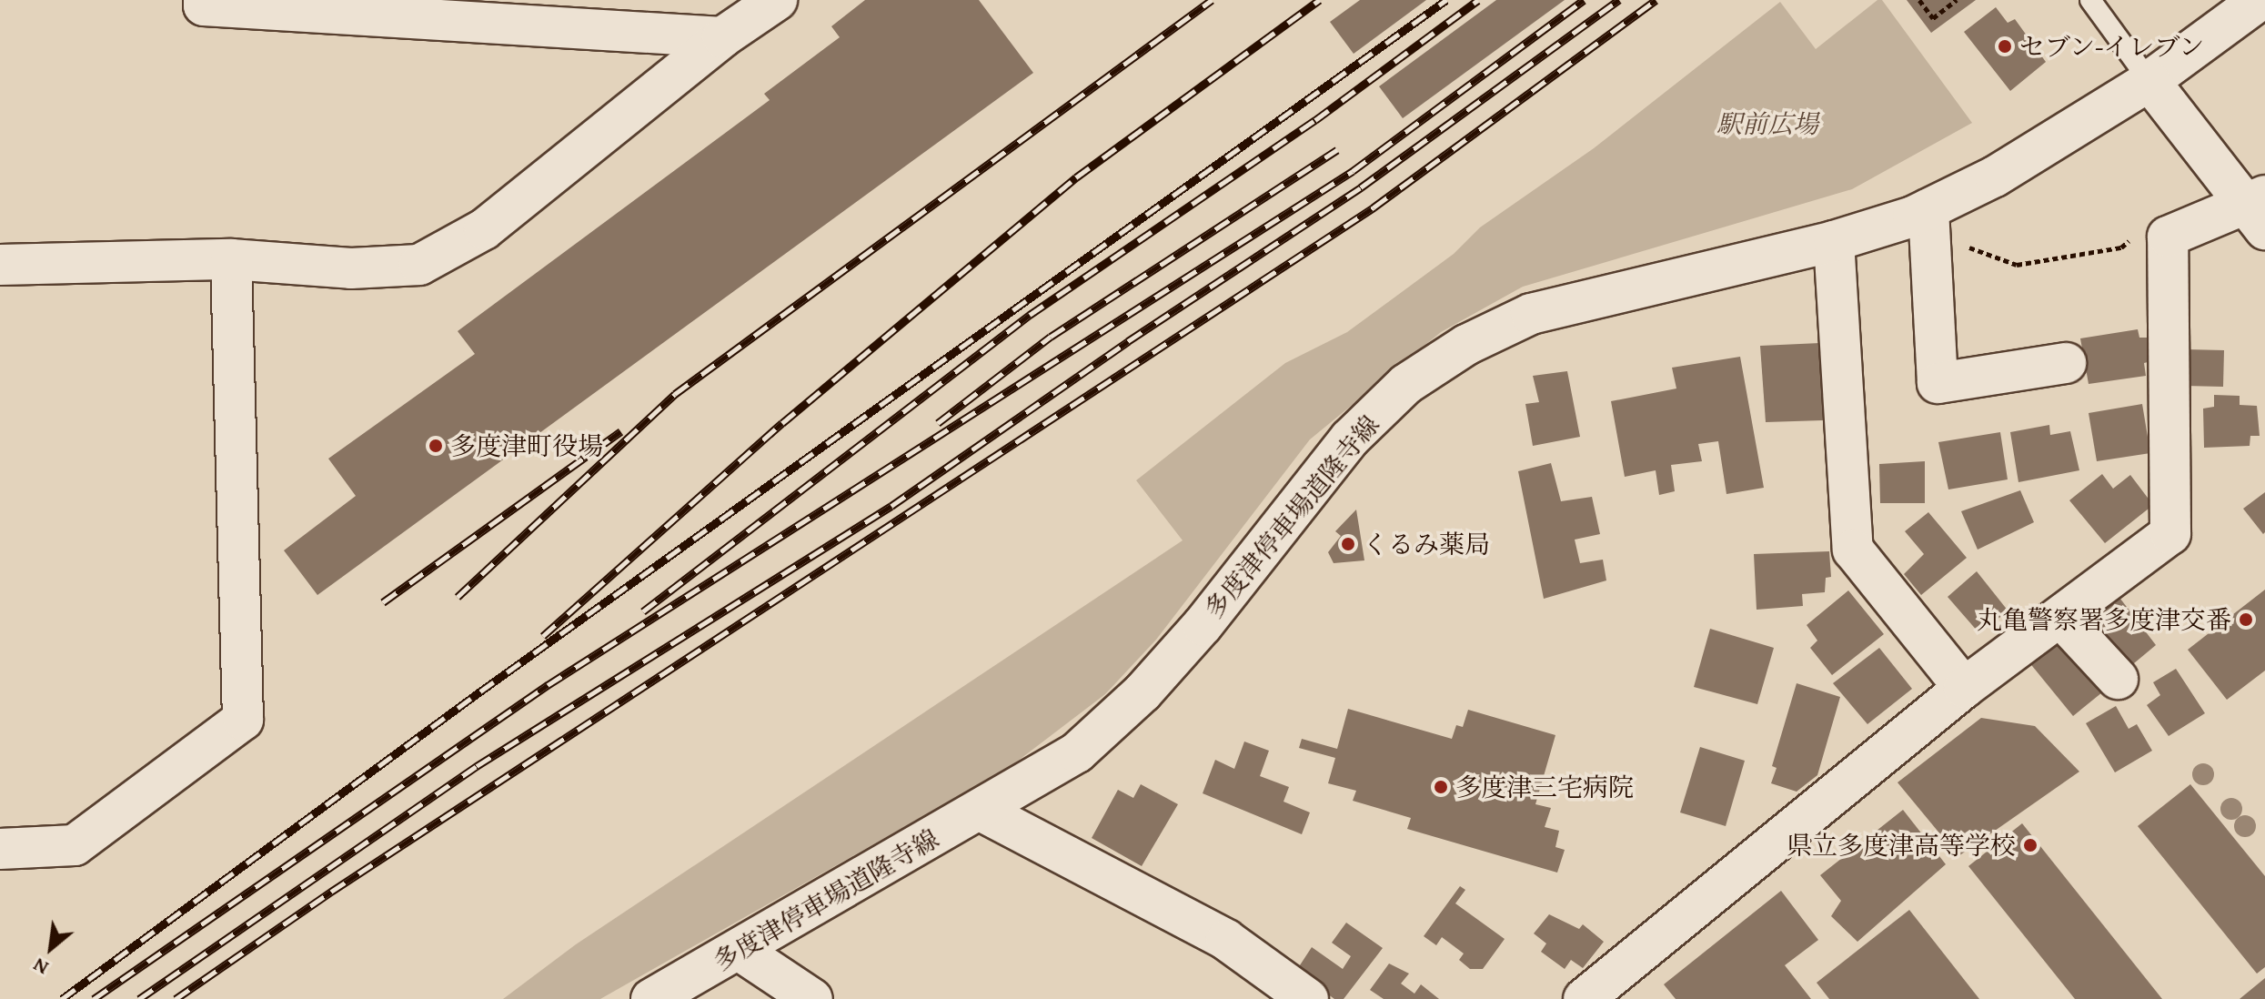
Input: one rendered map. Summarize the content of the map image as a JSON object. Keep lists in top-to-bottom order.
{
  "streets": {
    "street": ["多度津停車場道隆寺線"]
  },
  "parks": ["駅前広場"],
  "places": [
    "セブン-イレブン",
    "多度津町役場",
    "くるみ薬局",
    "丸亀警察署多度津交番",
    "多度津三宅病院",
    "県立多度津高等学校"
  ],
  "north": "bottom left"
}
